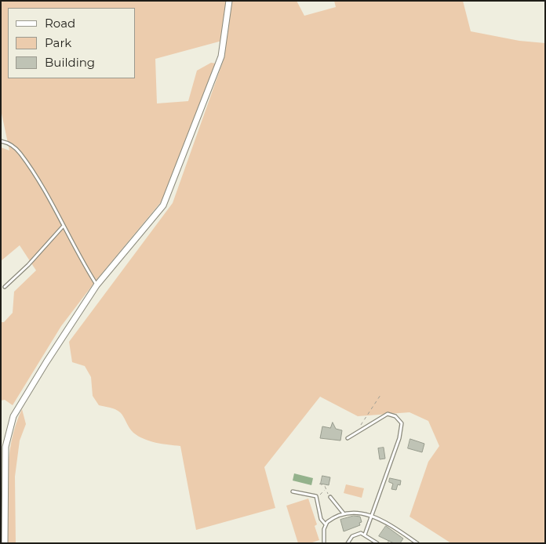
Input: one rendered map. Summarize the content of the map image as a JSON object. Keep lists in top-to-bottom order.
{
  "legend": ["Road", "Park", "Building"]
}
